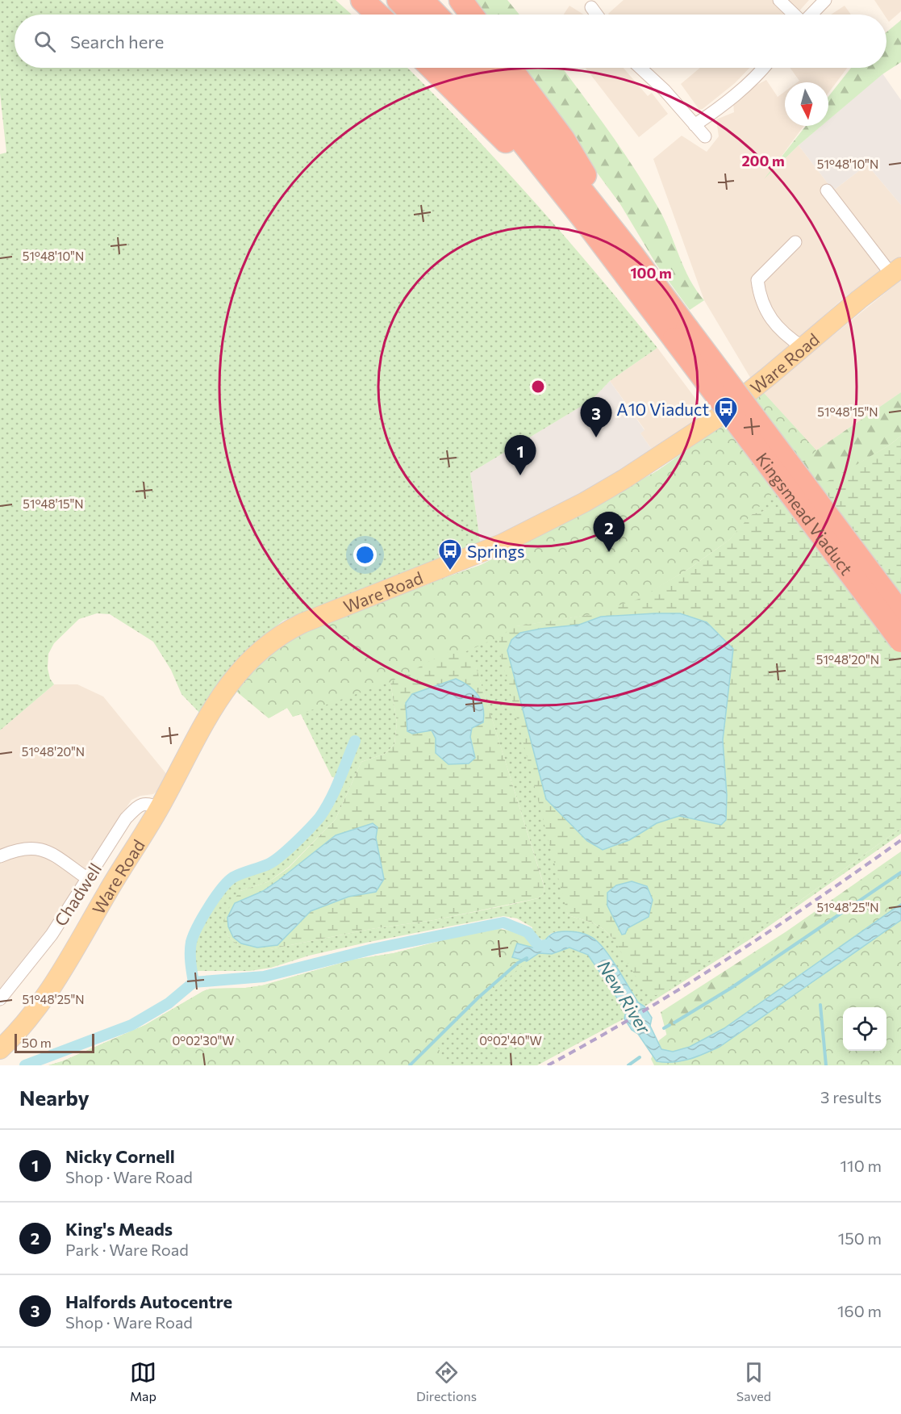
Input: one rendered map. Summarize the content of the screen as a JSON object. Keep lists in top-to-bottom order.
{
  "streets": {
    "highway": ["Kingsmead Viaduct"],
    "main road": ["Ware Road"],
    "street": ["Chadwell"]
  },
  "crossings": [
    ["Ware Road", "Chadwell"]
  ],
  "water": ["New River"],
  "places": {
    "bus stop": ["A10 Viaduct", "Springs"]
  },
  "scale_bar": "50 m",
  "north": "bottom",
  "page": {
    "search": "Search here",
    "pins": ["3", "1", "2"],
    "scale": "50 m",
    "heading": ["Nearby", "3 results"],
    "list": [
      {
        "mark": "1",
        "name": "Nicky Cornell",
        "note": "Shop · Ware Road",
        "value": "110 m"
      },
      {
        "mark": "2",
        "name": "King's Meads",
        "note": "Park · Ware Road",
        "value": "150 m"
      },
      {
        "mark": "3",
        "name": "Halfords Autocentre",
        "note": "Shop · Ware Road",
        "value": "160 m"
      }
    ],
    "nav": ["Map", "Directions", "Saved"]
  },
  "coordinates": [
    "51°48'10\"N",
    "51°48'15\"N",
    "51°48'20\"N",
    "51°48'25\"N",
    "0°02'30\"W",
    "0°02'40\"W"
  ],
  "rings": ["200 m", "100 m"]
}
